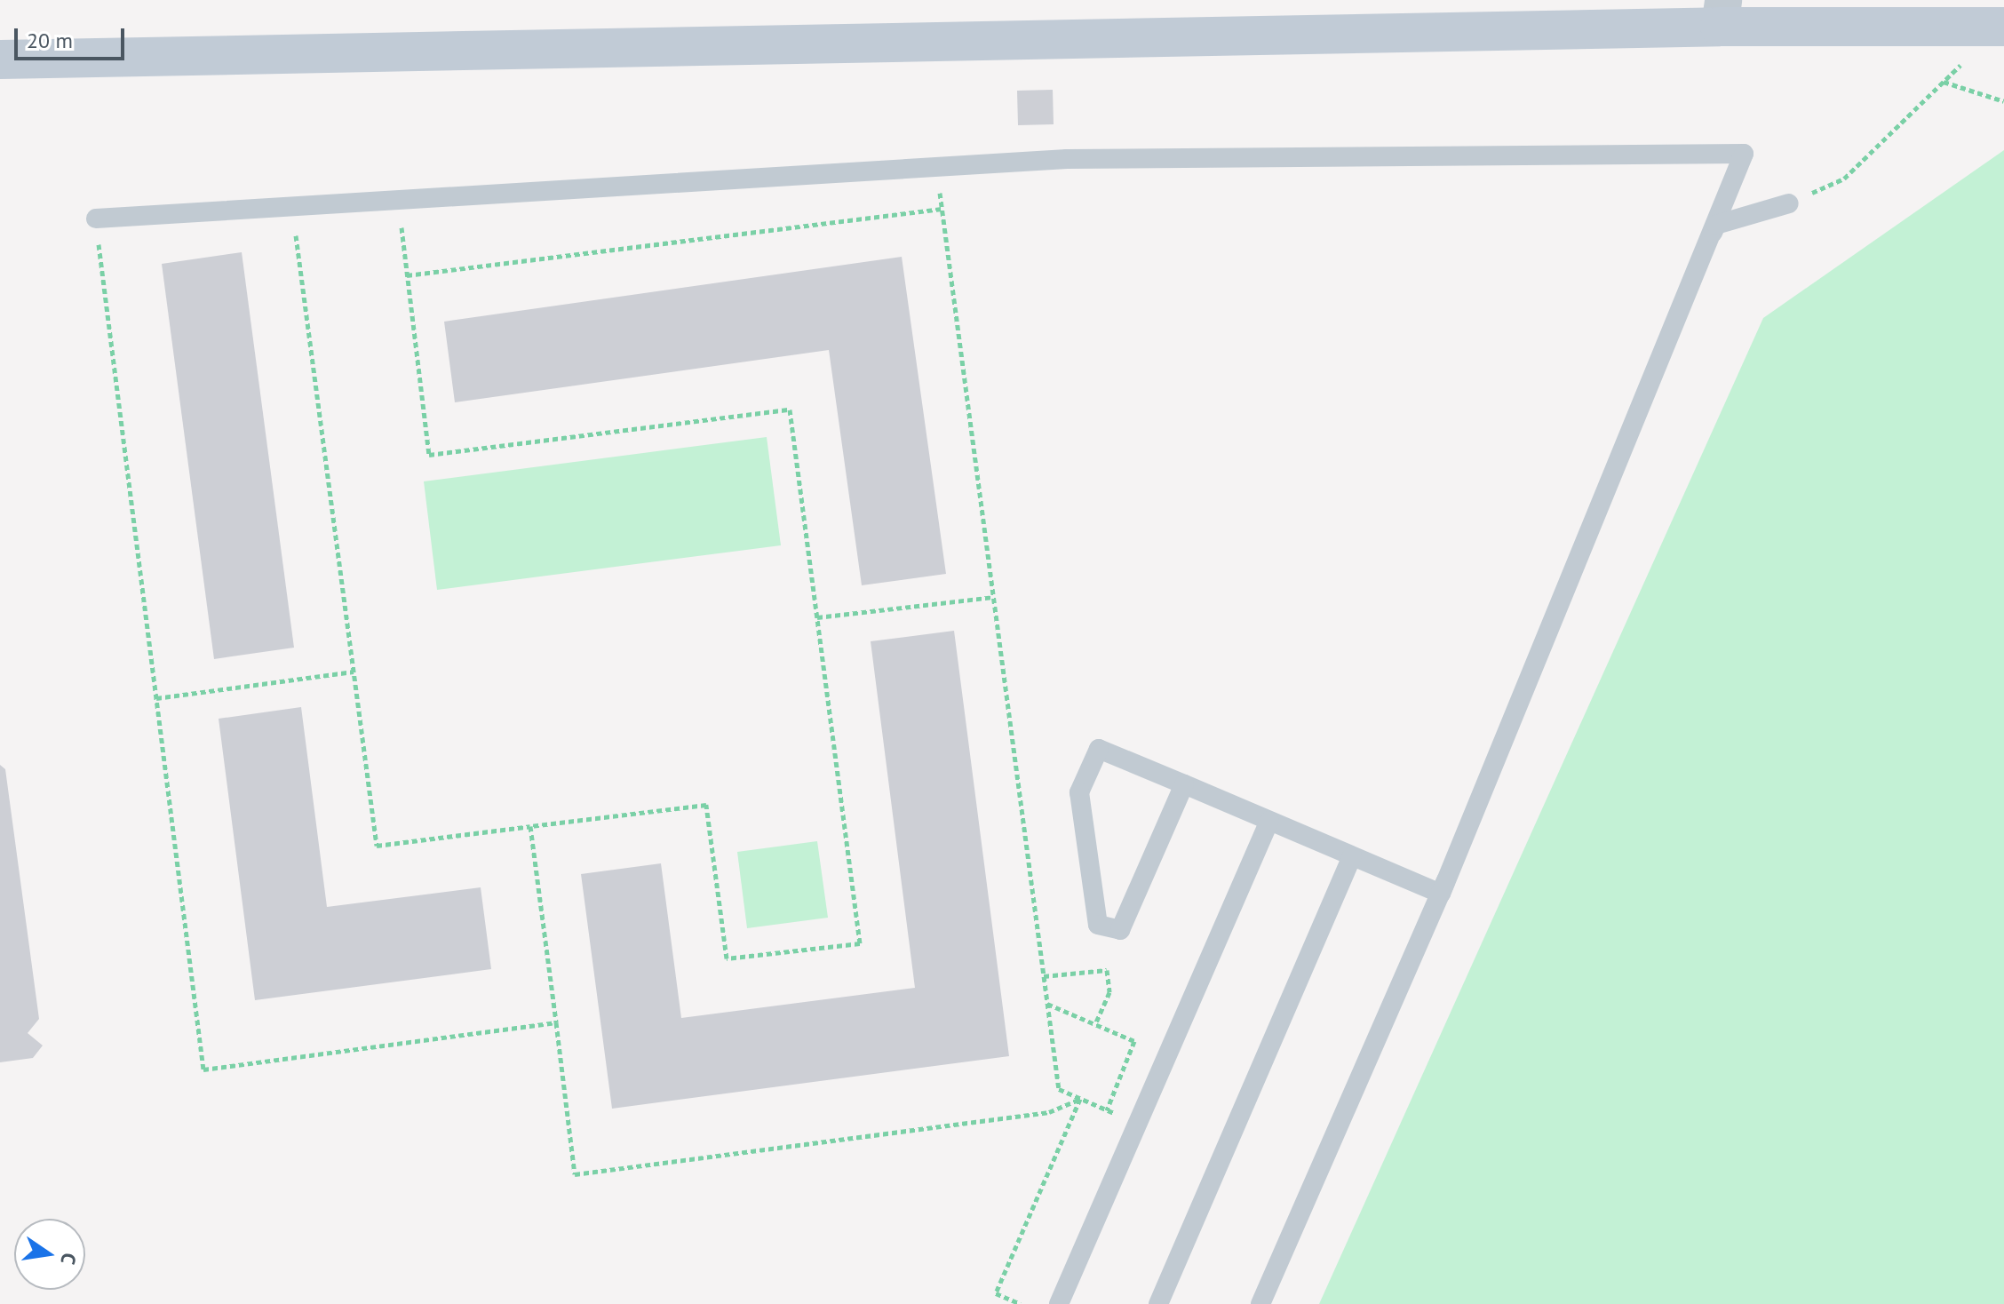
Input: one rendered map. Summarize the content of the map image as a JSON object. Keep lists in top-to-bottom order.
{
  "scale_bar": "20 m",
  "north": "right"
}
